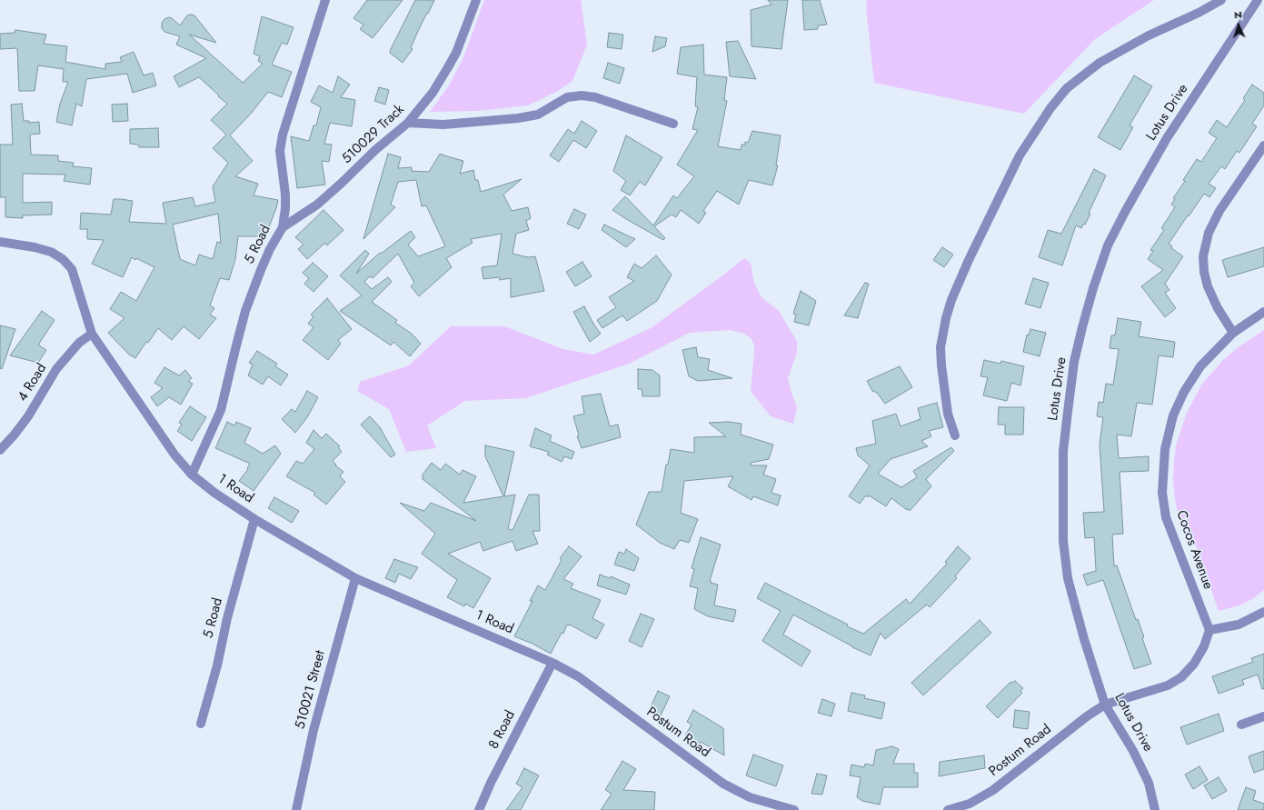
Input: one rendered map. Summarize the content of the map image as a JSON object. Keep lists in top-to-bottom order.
{
  "streets": {
    "street": [
      "Lotus Drive",
      "510029 Track",
      "5 Road",
      "4 Road",
      "1 Road",
      "Cocos Avenue",
      "510021 Street",
      "8 Road",
      "Postum Road"
    ]
  },
  "crossings": [
    ["Lotus Drive", "Postum Road"],
    ["510029 Track", "5 Road"],
    ["5 Road", "1 Road"],
    ["4 Road", "1 Road"],
    ["1 Road", "510021 Street"],
    ["1 Road", "8 Road"],
    ["1 Road", "Postum Road"],
    ["8 Road", "Postum Road"]
  ],
  "north": "top"
}
